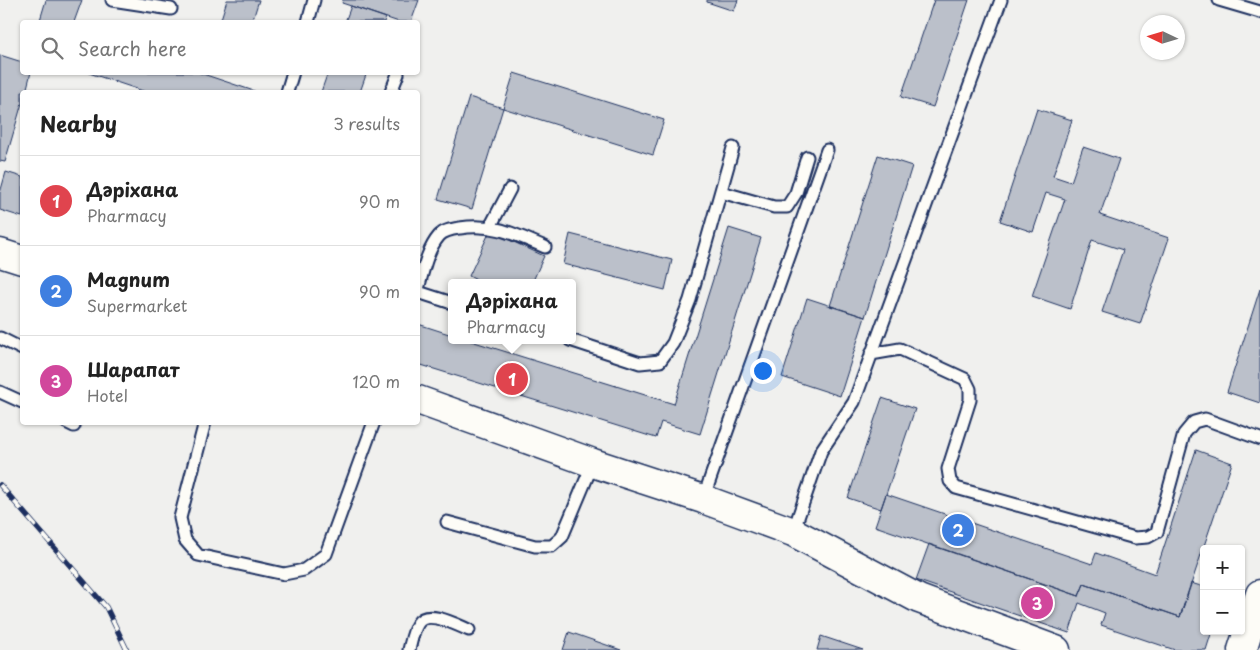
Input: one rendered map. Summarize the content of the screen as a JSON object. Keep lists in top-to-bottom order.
{
  "north": "left",
  "page": {
    "search": "Search here",
    "heading": ["Nearby", "3 results"],
    "list": [
      {
        "mark": "1",
        "name": "Дəріхана",
        "note": "Pharmacy",
        "value": "90 m"
      },
      {
        "mark": "2",
        "name": "Magnum",
        "note": "Supermarket",
        "value": "90 m"
      },
      {
        "mark": "3",
        "name": "Шарапат",
        "note": "Hotel",
        "value": "120 m"
      }
    ],
    "popup": ["Дəріхана", "Pharmacy"],
    "pins": ["1", "2", "3"],
    "map_buttons": ["+", "−"]
  }
}
